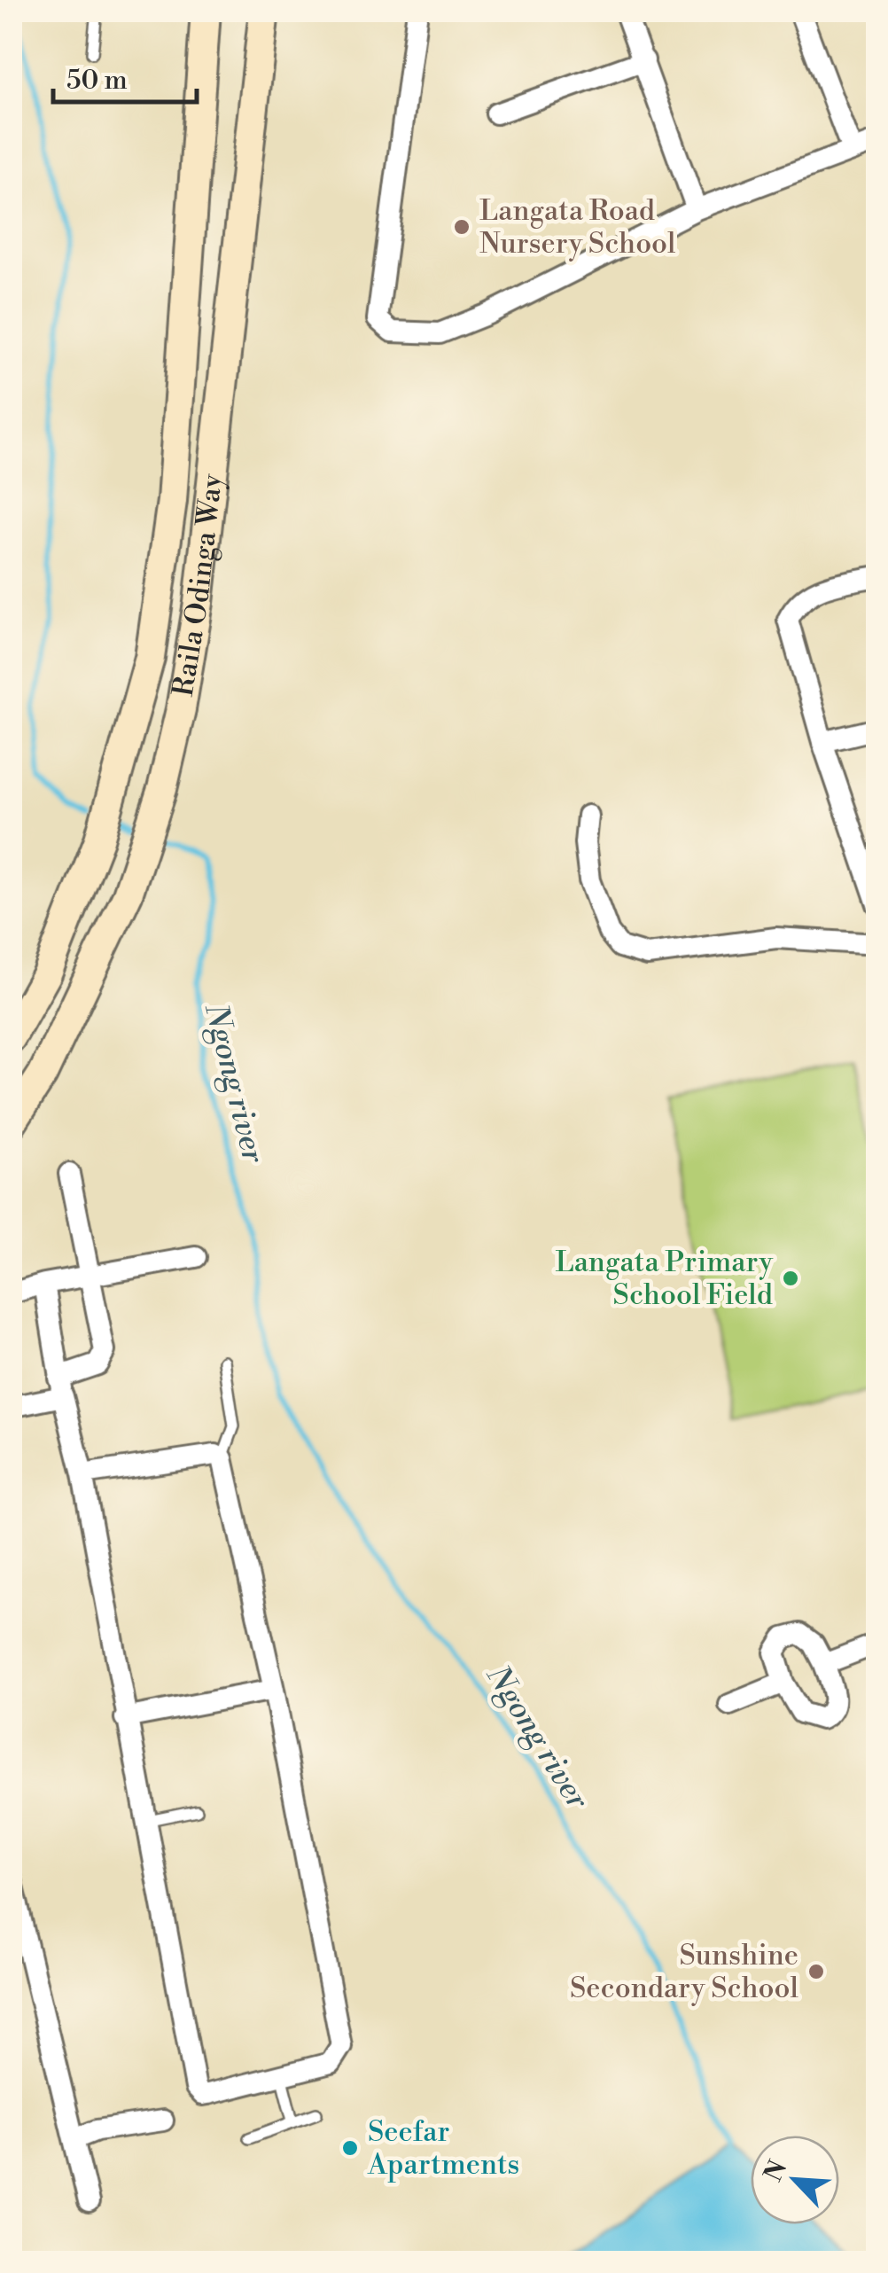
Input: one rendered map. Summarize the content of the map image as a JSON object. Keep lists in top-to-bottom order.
{
  "streets": {
    "main road": ["Raila Odinga Way"]
  },
  "water": ["Ngong river"],
  "places": [
    "Langata Road Nursery School",
    "Langata Primary School Field",
    "Sunshine Secondary School",
    "Seefar Apartments"
  ],
  "scale_bar": "50 m",
  "north": "top left"
}
